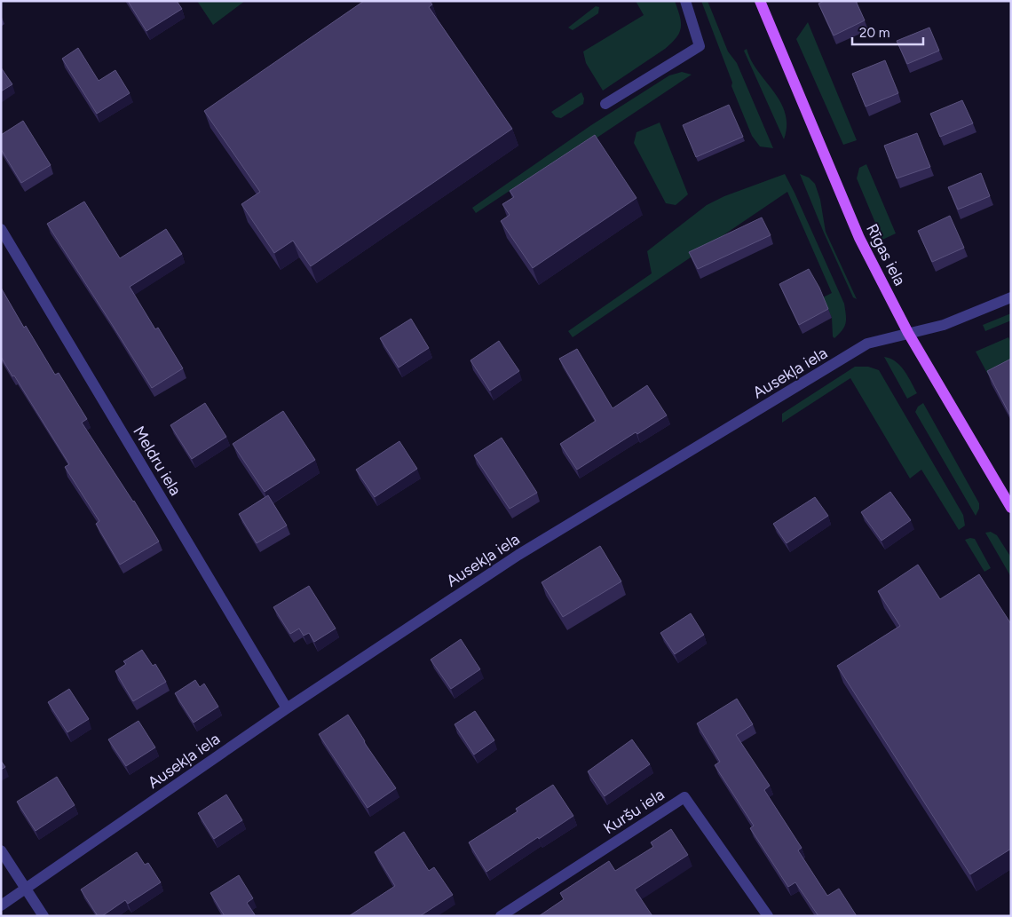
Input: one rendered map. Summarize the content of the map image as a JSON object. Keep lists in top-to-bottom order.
{
  "streets": {
    "main road": ["Rīgas iela"],
    "street": ["Ausekļa iela", "Meldru iela", "Kuršu iela"]
  },
  "crossings": [
    ["Rīgas iela", "Ausekļa iela"],
    ["Ausekļa iela", "Meldru iela"]
  ],
  "scale_bar": "20 m"
}
